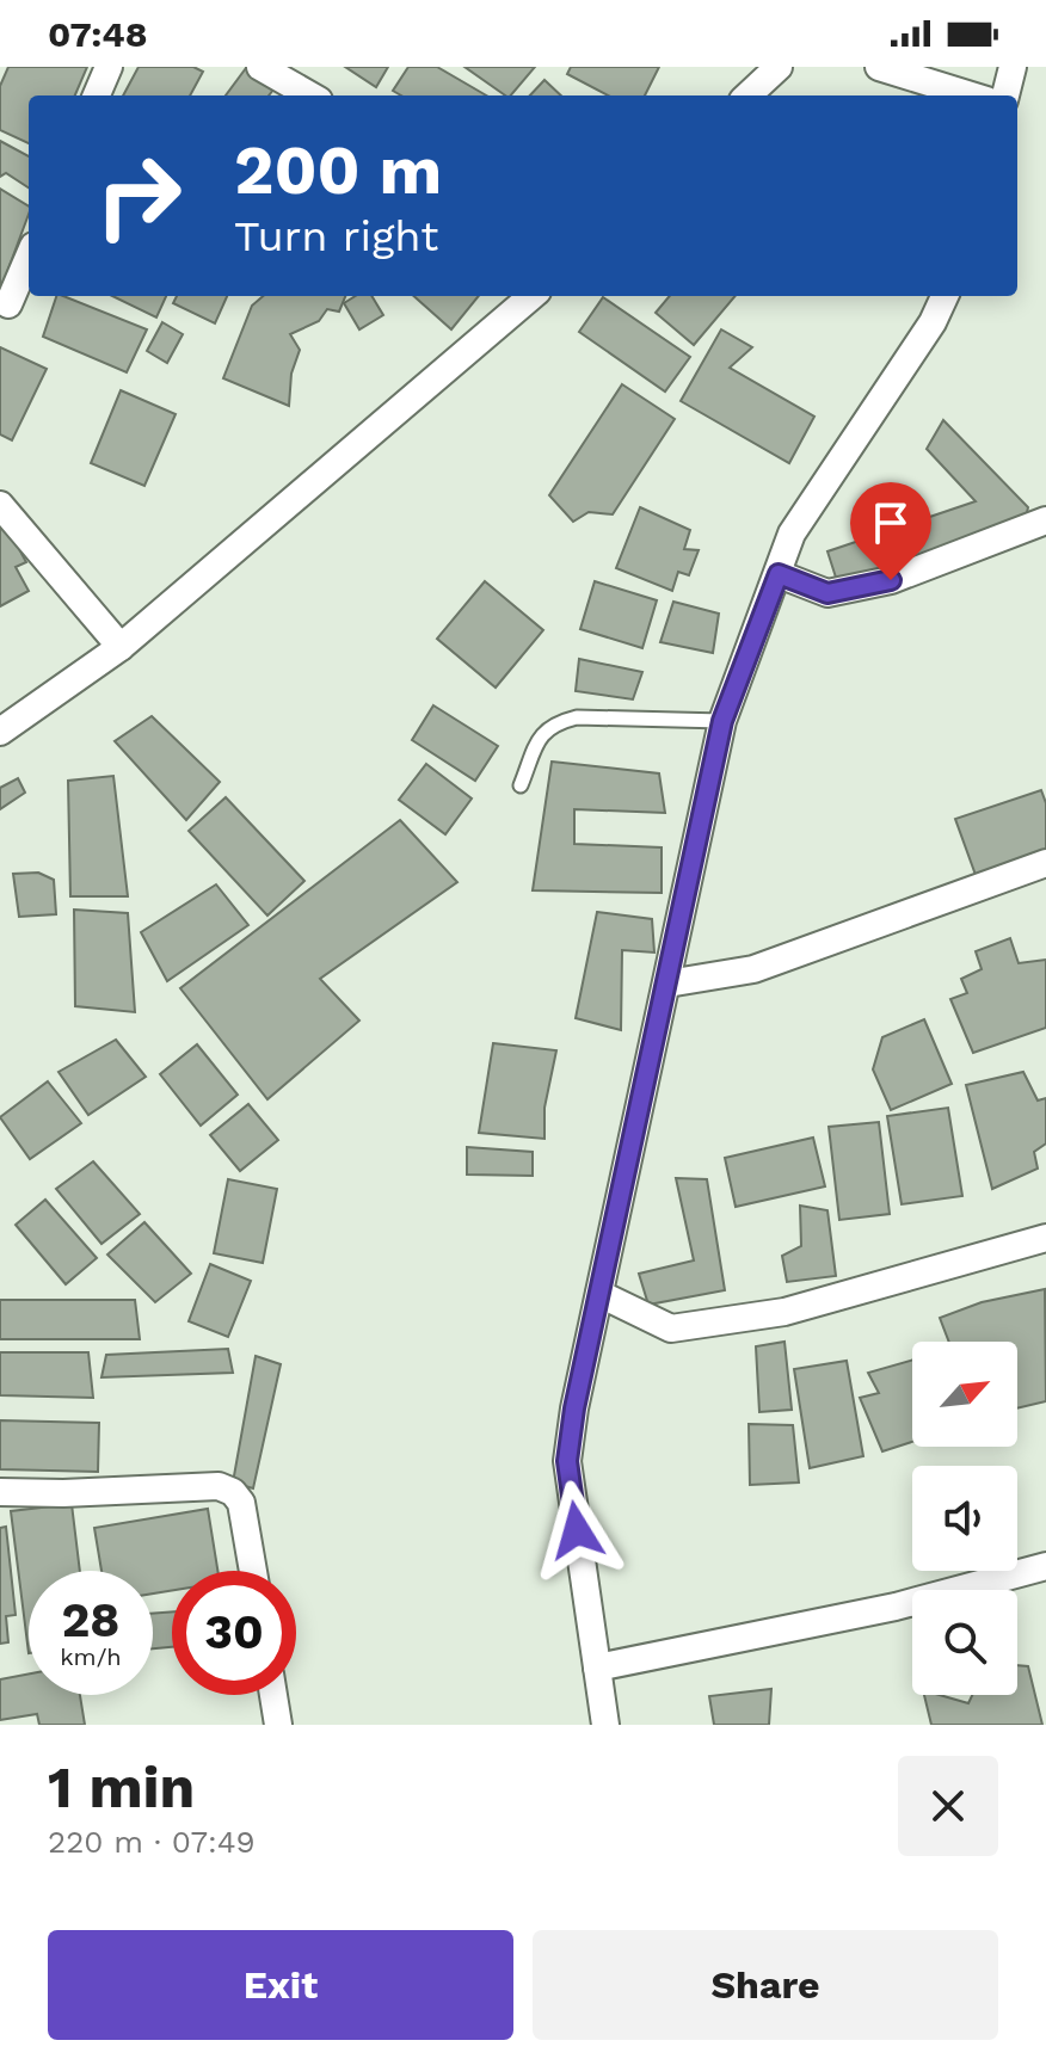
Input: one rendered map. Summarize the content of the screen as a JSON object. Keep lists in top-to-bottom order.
{
  "north": "top right",
  "page": {
    "status": "07:48",
    "turn": ["200 m", "Turn right"],
    "speed": "28 km/h",
    "limit": "30",
    "heading": ["1 min", "220 m · 07:49"],
    "buttons": ["Exit", "Share"]
  }
}
